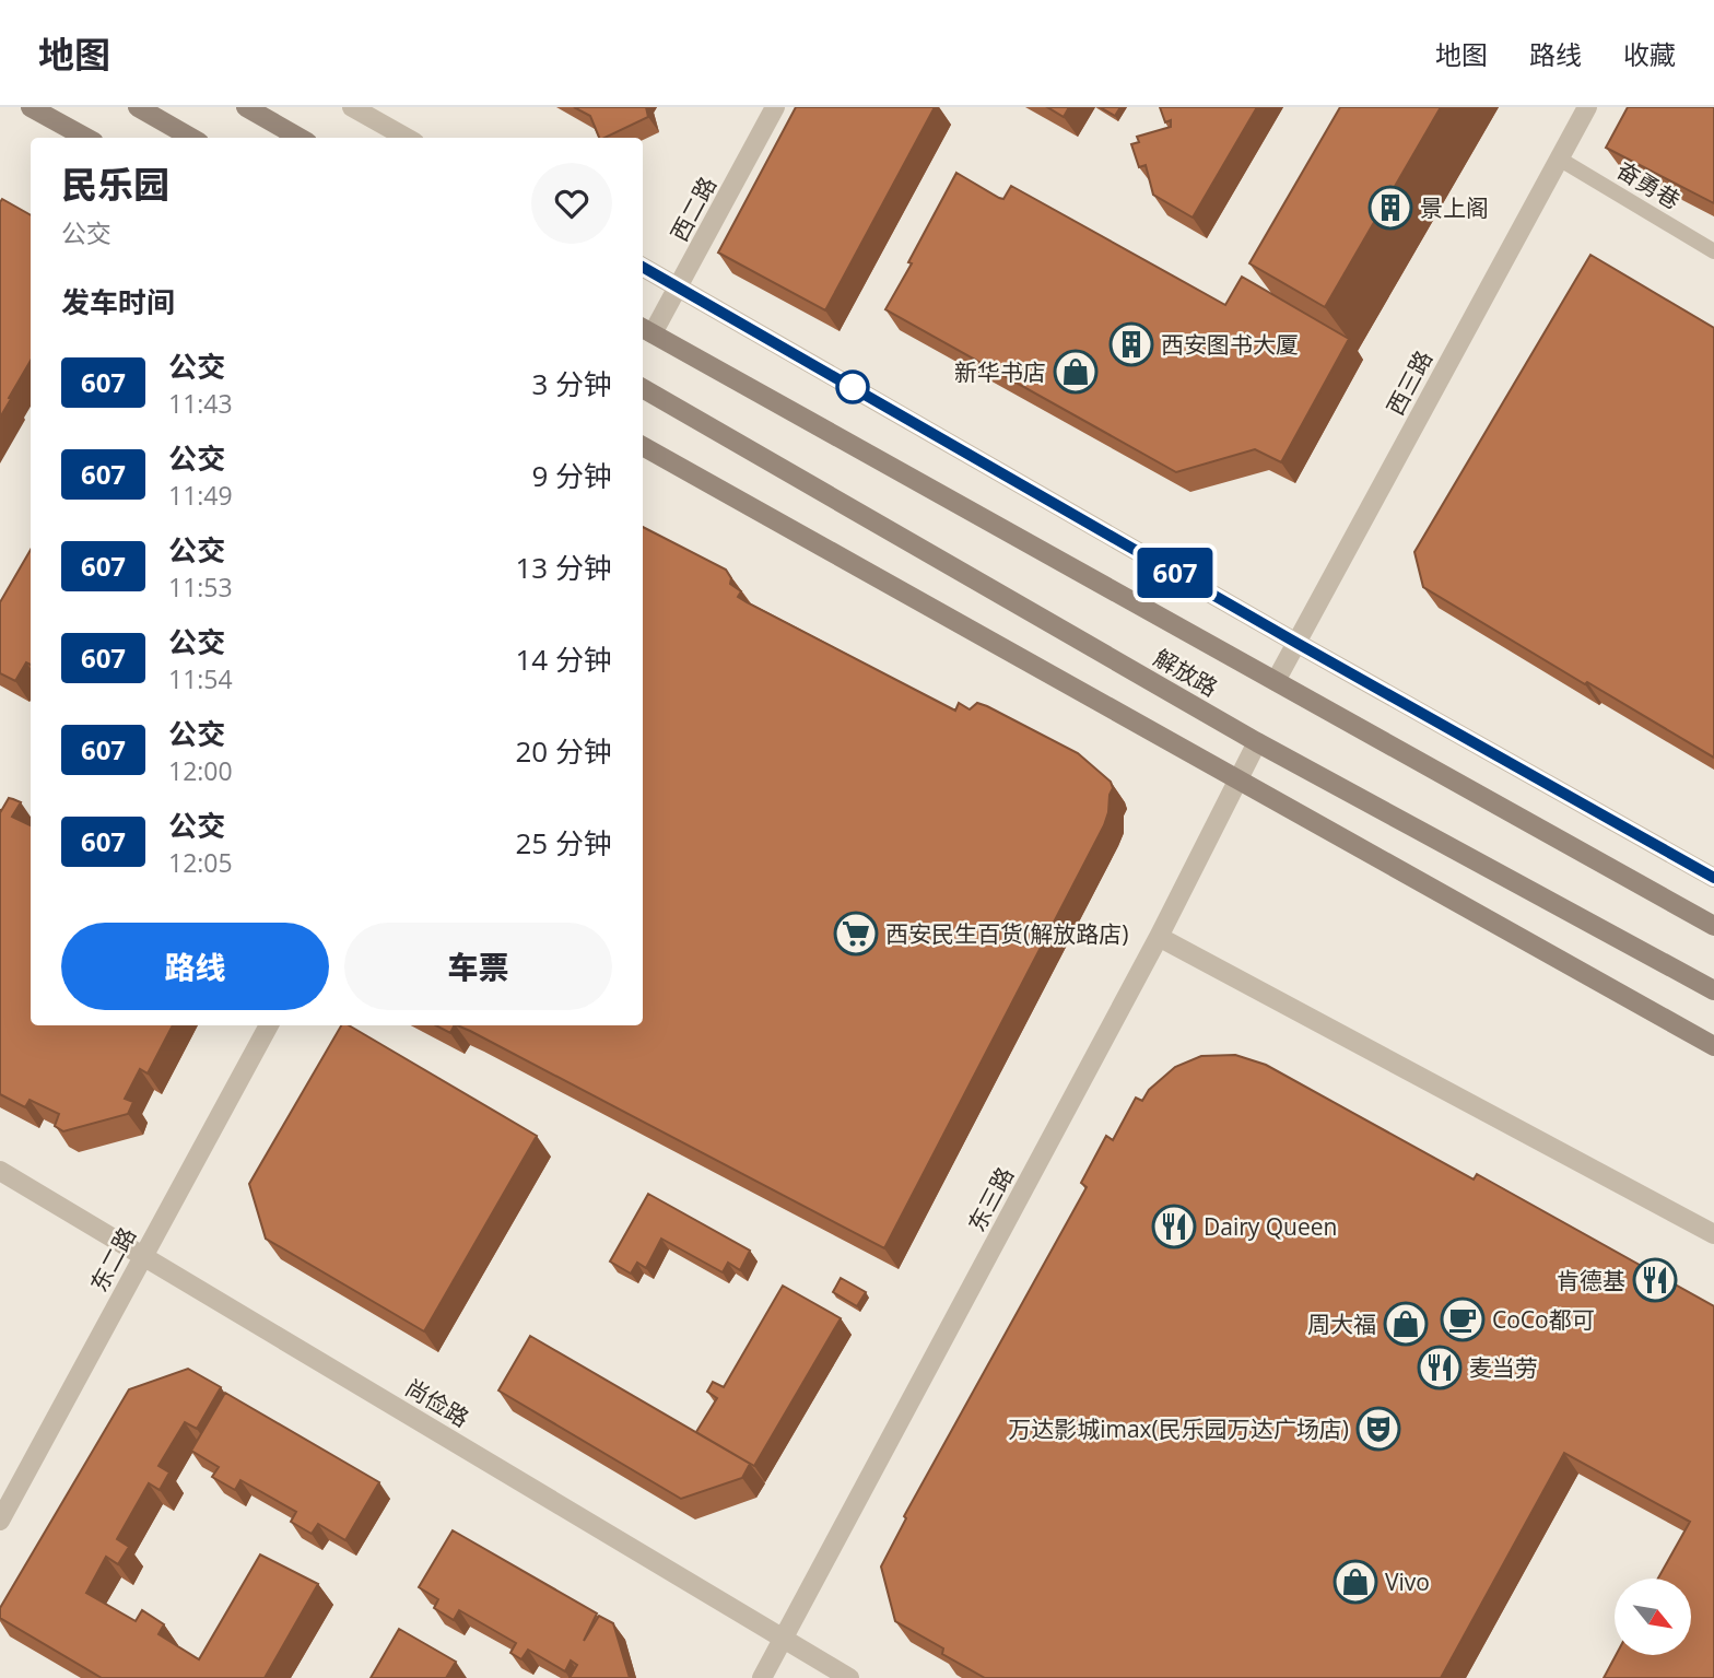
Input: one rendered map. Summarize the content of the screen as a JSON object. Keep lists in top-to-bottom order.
{
  "streets": {
    "main road": ["解放路"],
    "street": [
      "西二路",
      "西三路",
      "东三路",
      "东二路",
      "尚俭路"
    ],
    "lane": ["奋勇巷"]
  },
  "crossings": [
    ["奋勇巷", "西三路"],
    ["西二路", "解放路"],
    ["西三路", "解放路"],
    ["解放路", "东三路"],
    ["东三路", "尚俭路"],
    ["东二路", "尚俭路"]
  ],
  "places": {
    "building": ["景上阁", "西安图书大厦"],
    "shop": ["新华书店", "周大福", "Vivo"],
    "supermarket": ["西安民生百货(解放路店)"],
    "restaurant": ["Dairy Queen", "肯德基", "麦当劳"],
    "cafe": ["CoCo都可"],
    "theatre": ["万达影城imax(民乐园万达广场店)"]
  },
  "lines": ["bus line 607"],
  "north": "bottom right",
  "page": {
    "header": "地图",
    "nav": ["地图", "路线", "收藏"],
    "on_map": "607",
    "heading": [
      ["民乐园", "公交"],
      "发车时间"
    ],
    "list": [
      {
        "mark": "607",
        "name": "公交",
        "note": "11:43",
        "value": "3 分钟"
      },
      {
        "mark": "607",
        "name": "公交",
        "note": "11:49",
        "value": "9 分钟"
      },
      {
        "mark": "607",
        "name": "公交",
        "note": "11:53",
        "value": "13 分钟"
      },
      {
        "mark": "607",
        "name": "公交",
        "note": "11:54",
        "value": "14 分钟"
      },
      {
        "mark": "607",
        "name": "公交",
        "note": "12:00",
        "value": "20 分钟"
      },
      {
        "mark": "607",
        "name": "公交",
        "note": "12:05",
        "value": "25 分钟"
      }
    ],
    "buttons": ["路线", "车票"]
  }
}
